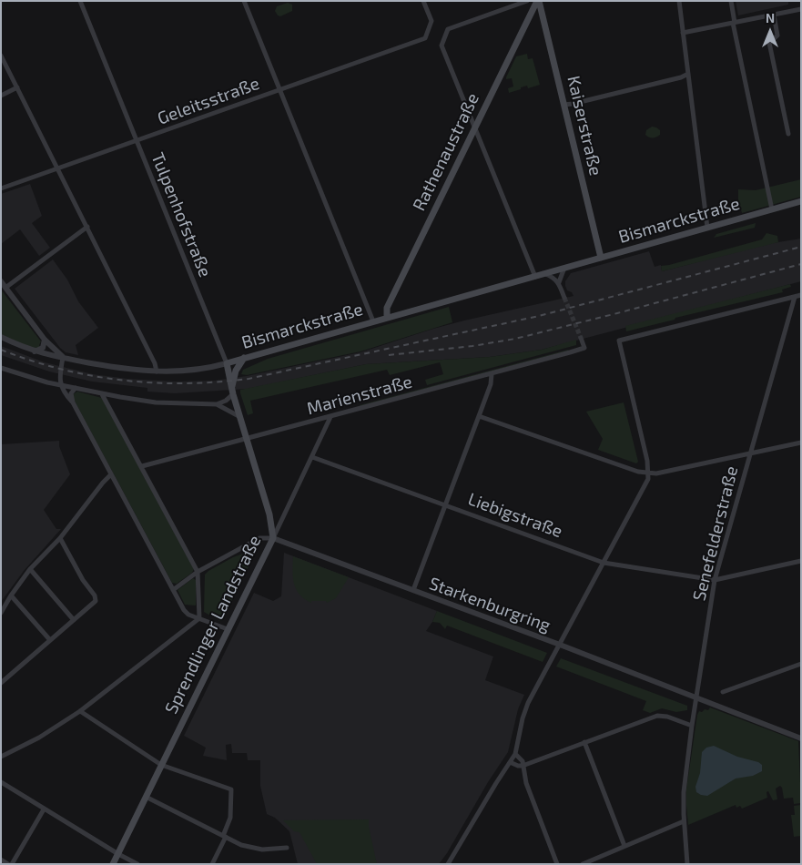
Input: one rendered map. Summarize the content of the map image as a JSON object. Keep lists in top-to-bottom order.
{
  "streets": {
    "main road": [
      "Kaiserstraße",
      "Rathenaustraße",
      "Bismarckstraße",
      "Sprendlinger Landstraße"
    ],
    "street": [
      "Geleitsstraße",
      "Tulpenhofstraße",
      "Marienstraße",
      "Liebigstraße",
      "Senefelderstraße",
      "Starkenburgring"
    ]
  },
  "crossings": [
    ["Geleitsstraße", "Tulpenhofstraße"],
    ["Kaiserstraße", "Rathenaustraße"],
    ["Kaiserstraße", "Bismarckstraße"],
    ["Rathenaustraße", "Bismarckstraße"],
    ["Tulpenhofstraße", "Bismarckstraße"],
    ["Tulpenhofstraße", "Sprendlinger Landstraße"],
    ["Bismarckstraße", "Sprendlinger Landstraße"],
    ["Marienstraße", "Sprendlinger Landstraße"],
    ["Liebigstraße", "Senefelderstraße"],
    ["Senefelderstraße", "Starkenburgring"],
    ["Starkenburgring", "Sprendlinger Landstraße"]
  ],
  "north": "top"
}
